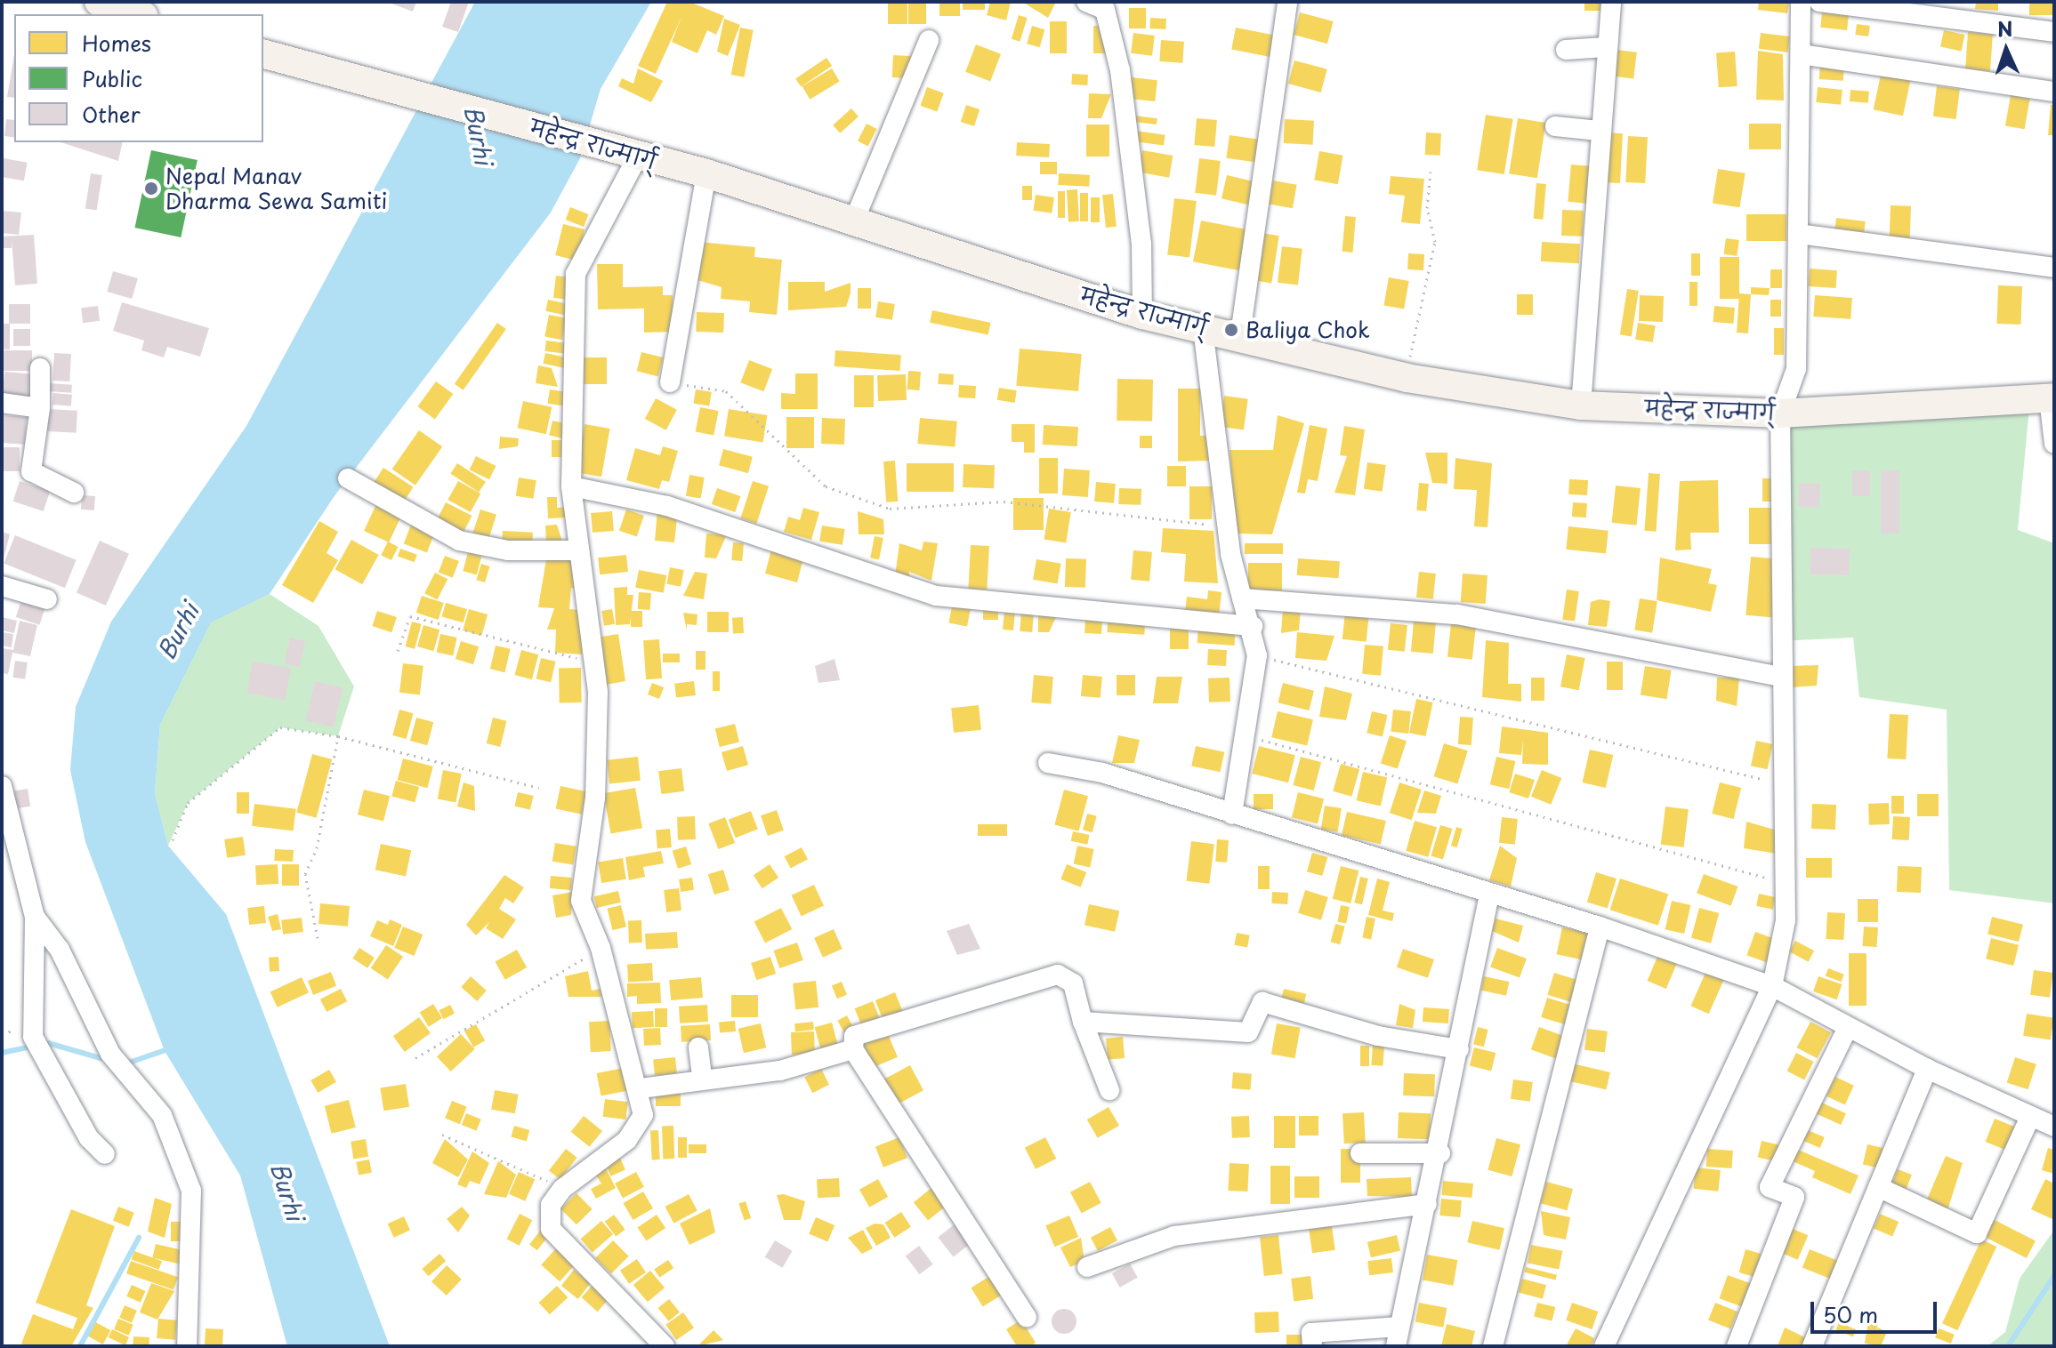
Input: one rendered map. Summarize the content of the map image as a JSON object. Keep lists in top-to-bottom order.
{
  "streets": {
    "highway": ["महेन्द्र राज्मार्ग्"]
  },
  "water": ["Burhi"],
  "places": ["Nepal Manav Dharma Sewa Samiti", "Baliya Chok"],
  "legend": ["Homes", "Public", "Other"],
  "scale_bar": "50 m",
  "north": "top"
}
